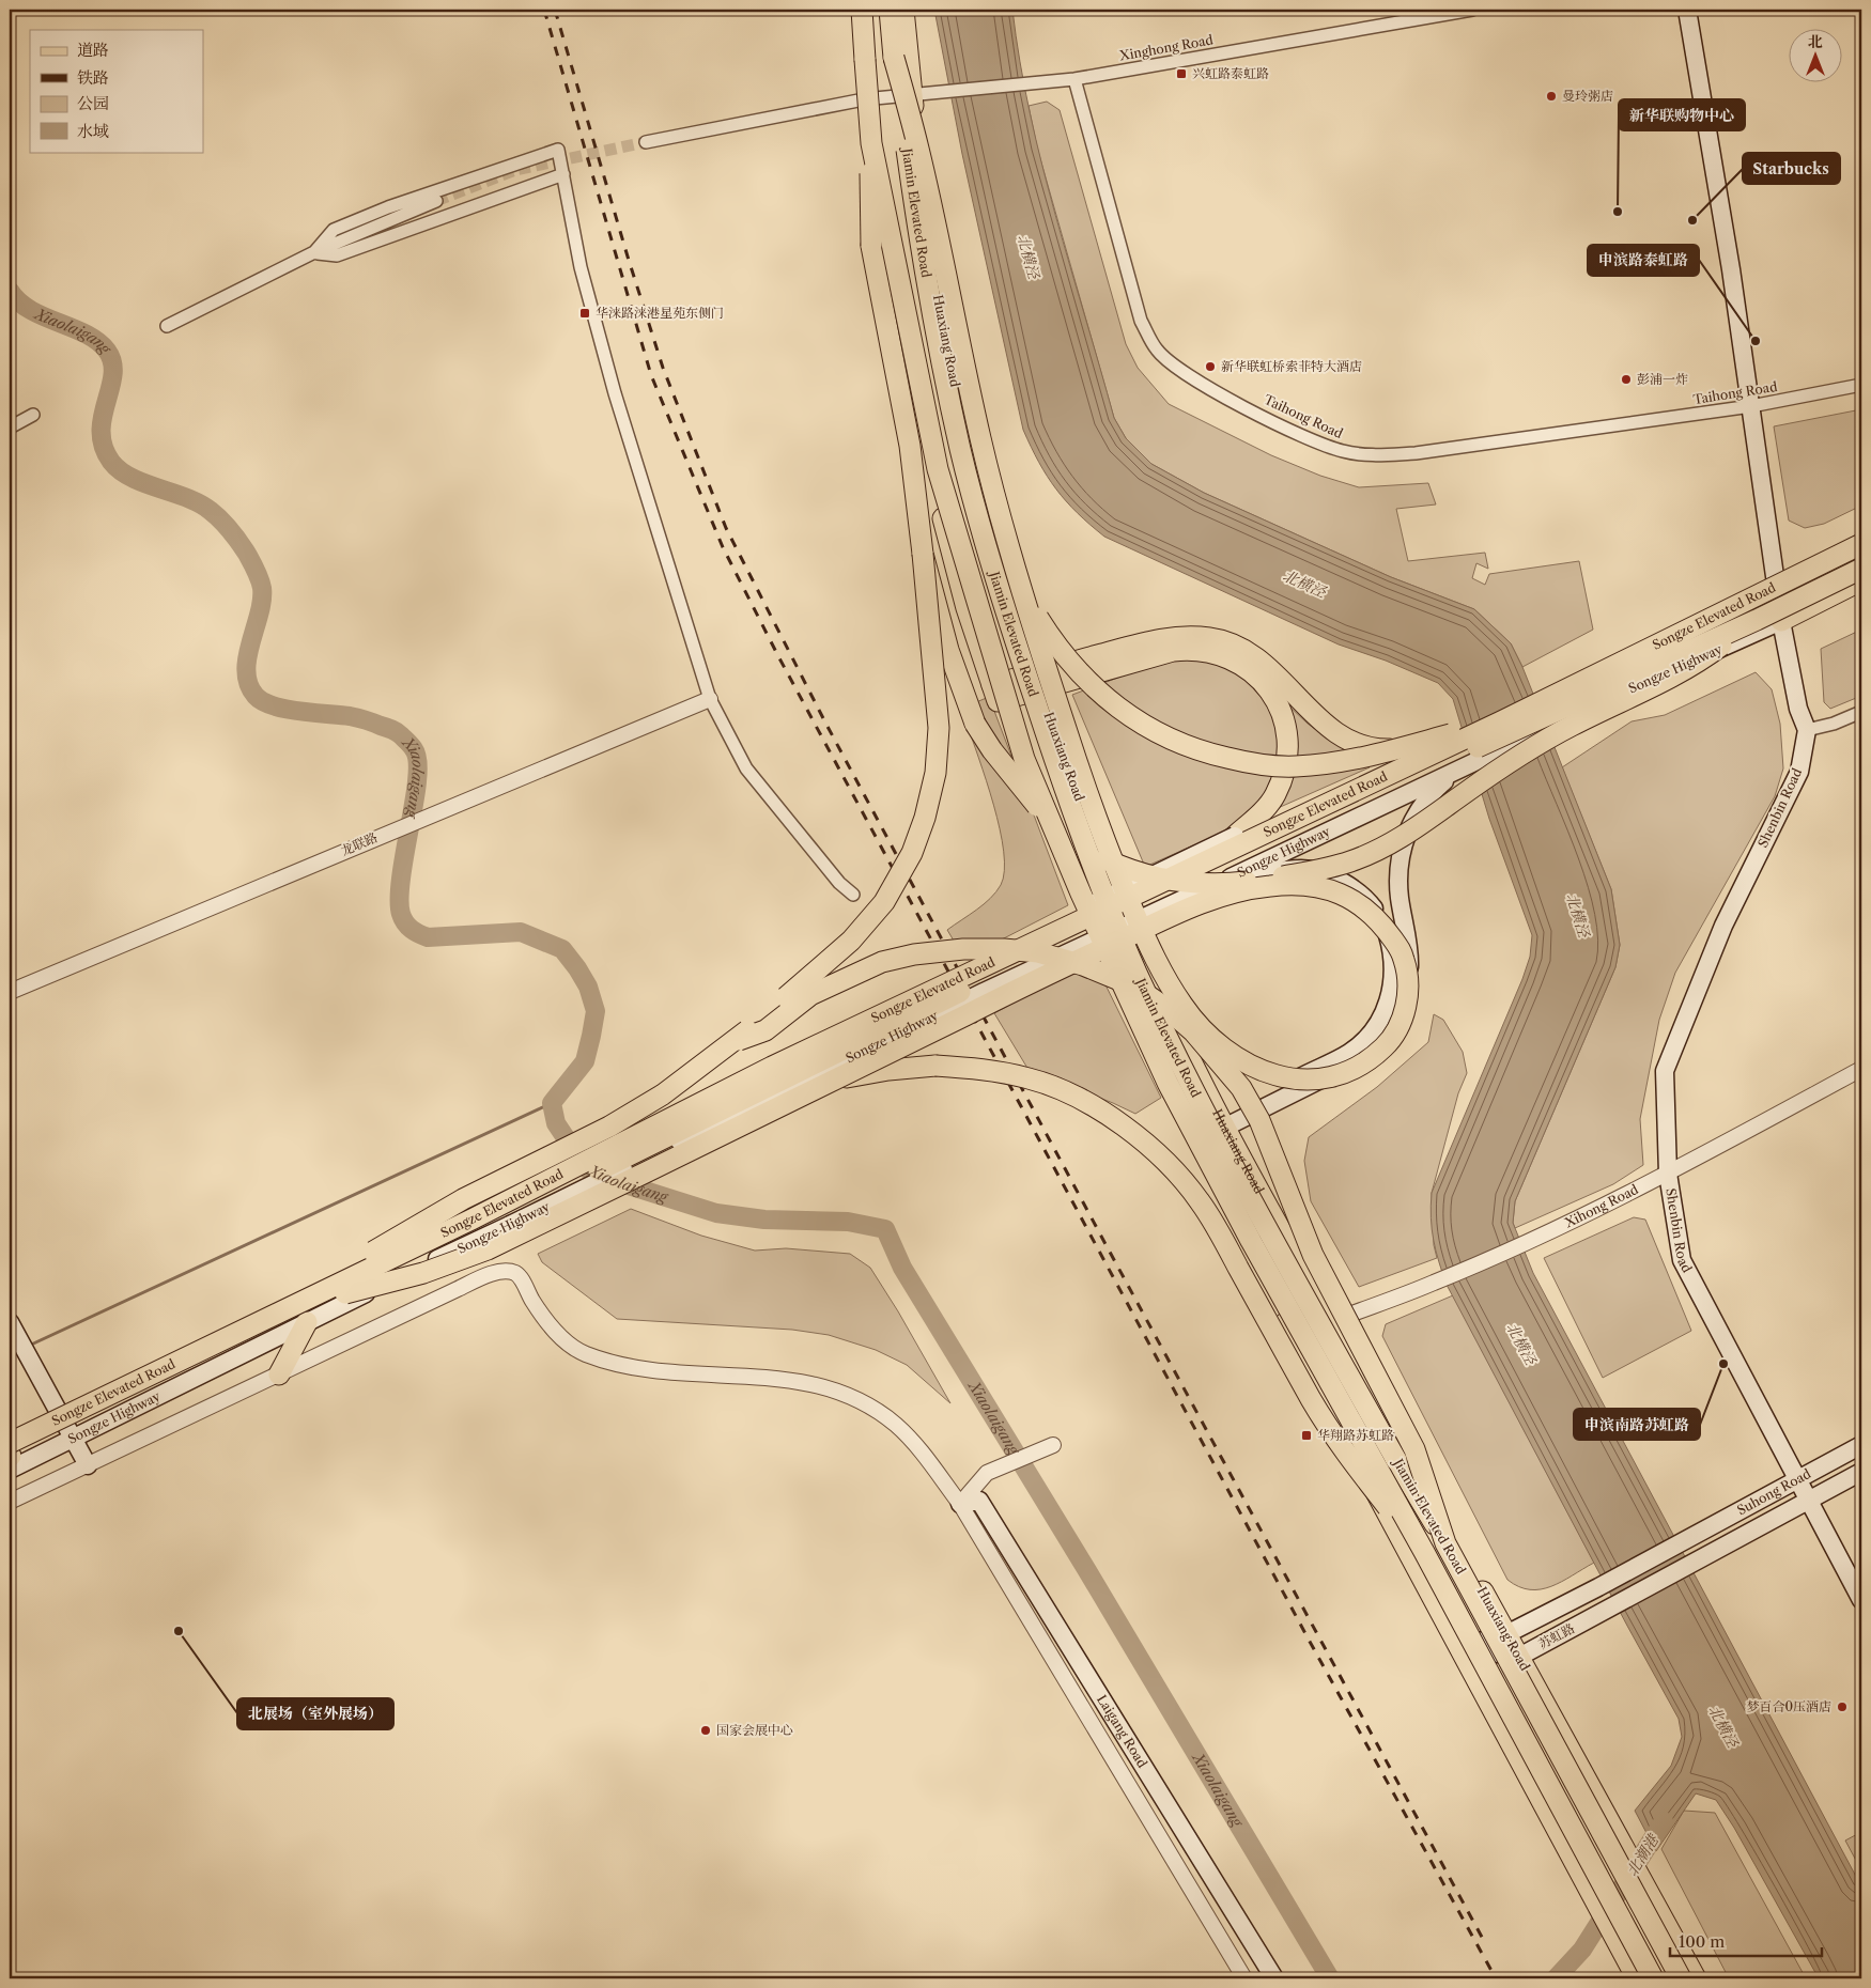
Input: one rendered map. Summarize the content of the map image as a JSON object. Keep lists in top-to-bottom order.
{
  "streets": {
    "main road": [
      "Jiamin Elevated Road",
      "Huaxiang Road",
      "Songze Elevated Road",
      "Songze Highway",
      "Shenbin Road",
      "Suhong Road",
      "苏虹路",
      "Laigang Road"
    ],
    "street": [
      "Xinghong Road",
      "Taihong Road",
      "龙联路",
      "Xihong Road"
    ]
  },
  "crossings": [
    ["Xinghong Road", "Huaxiang Road"],
    ["Xinghong Road", "Taihong Road"],
    ["Huaxiang Road", "Xihong Road"],
    ["Huaxiang Road", "苏虹路"],
    ["Songze Elevated Road", "Songze Highway"],
    ["Shenbin Road", "Xihong Road"],
    ["Shenbin Road", "Suhong Road"],
    ["Suhong Road", "苏虹路"]
  ],
  "water": ["北横泾", "Xiaolaigang", "北潮港"],
  "places": {
    "transit": ["兴虹路泰虹路", "华涞路涞港星苑东侧门", "华翔路苏虹路"],
    "other": [
      "曼玲粥店",
      "新华联购物中心",
      "Starbucks",
      "申滨路泰虹路",
      "新华联虹桥索菲特大酒店",
      "彭浦一炸",
      "申滨南路苏虹路",
      "北展场（室外展场）",
      "梦百合0压酒店",
      "国家会展中心"
    ]
  },
  "legend": [
    "道路",
    "铁路",
    "公园",
    "水域"
  ],
  "scale_bar": "100 m",
  "north": "top"
}
